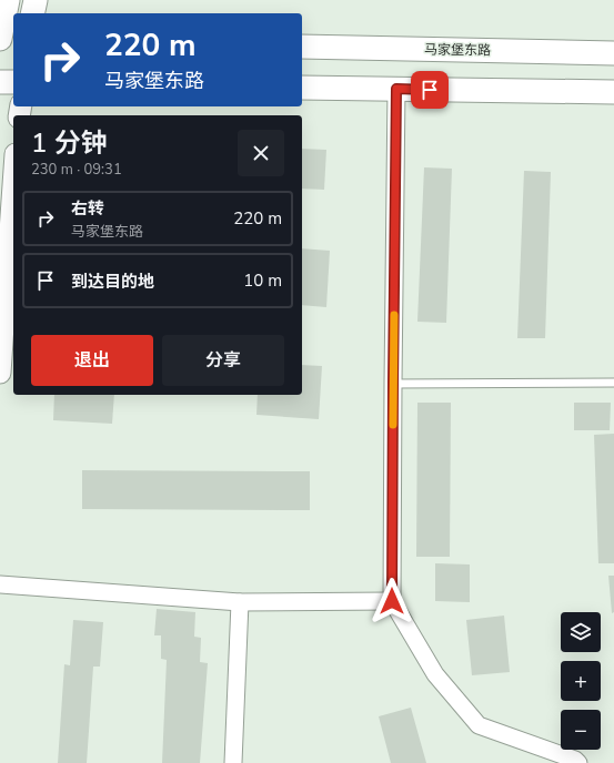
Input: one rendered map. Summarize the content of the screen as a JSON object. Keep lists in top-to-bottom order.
{
  "streets": {
    "main road": ["马家堡东路"]
  },
  "page": {
    "turn": ["220 m", "马家堡东路"],
    "heading": ["1 分钟", "230 m · 09:31"],
    "list": [
      {
        "name": "右转",
        "note": "马家堡东路",
        "value": "220 m"
      },
      {
        "name": "到达目的地",
        "value": "10 m"
      }
    ],
    "buttons": ["退出", "分享"],
    "map_buttons": ["+", "−"]
  }
}
